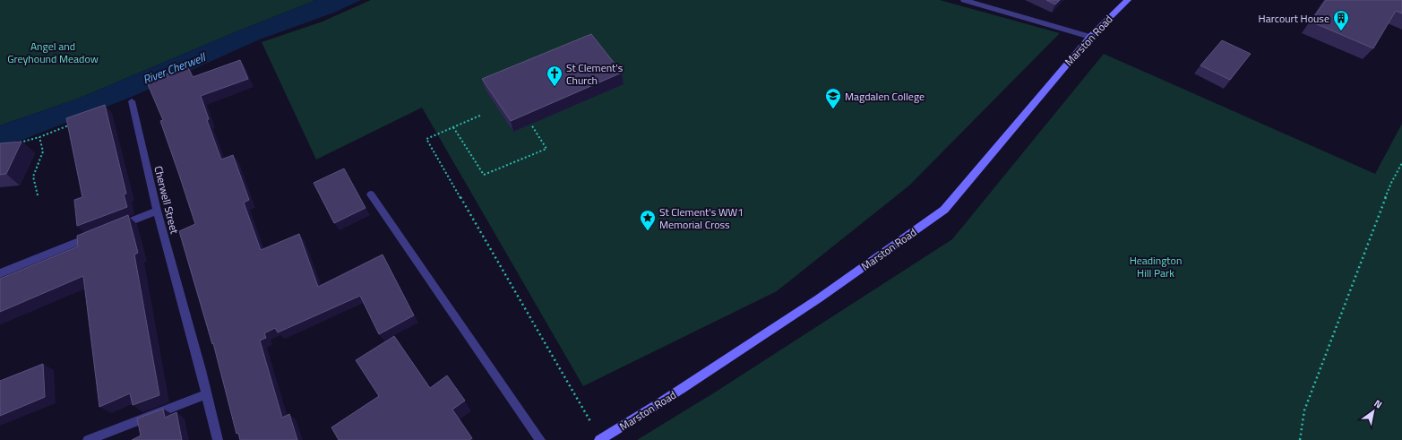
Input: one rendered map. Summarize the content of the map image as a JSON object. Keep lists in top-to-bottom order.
{
  "streets": {
    "main road": ["Marston Road"],
    "street": ["Cherwell Street"]
  },
  "water": ["River Cherwell"],
  "parks": ["Angel and Greyhound Meadow", "Headington Hill Park"],
  "places": {
    "building": ["Harcourt House"],
    "church": ["St Clement's Church"],
    "school or university": ["Magdalen College"],
    "place": ["St Clement's WW1 Memorial Cross"]
  },
  "north": "top right"
}
